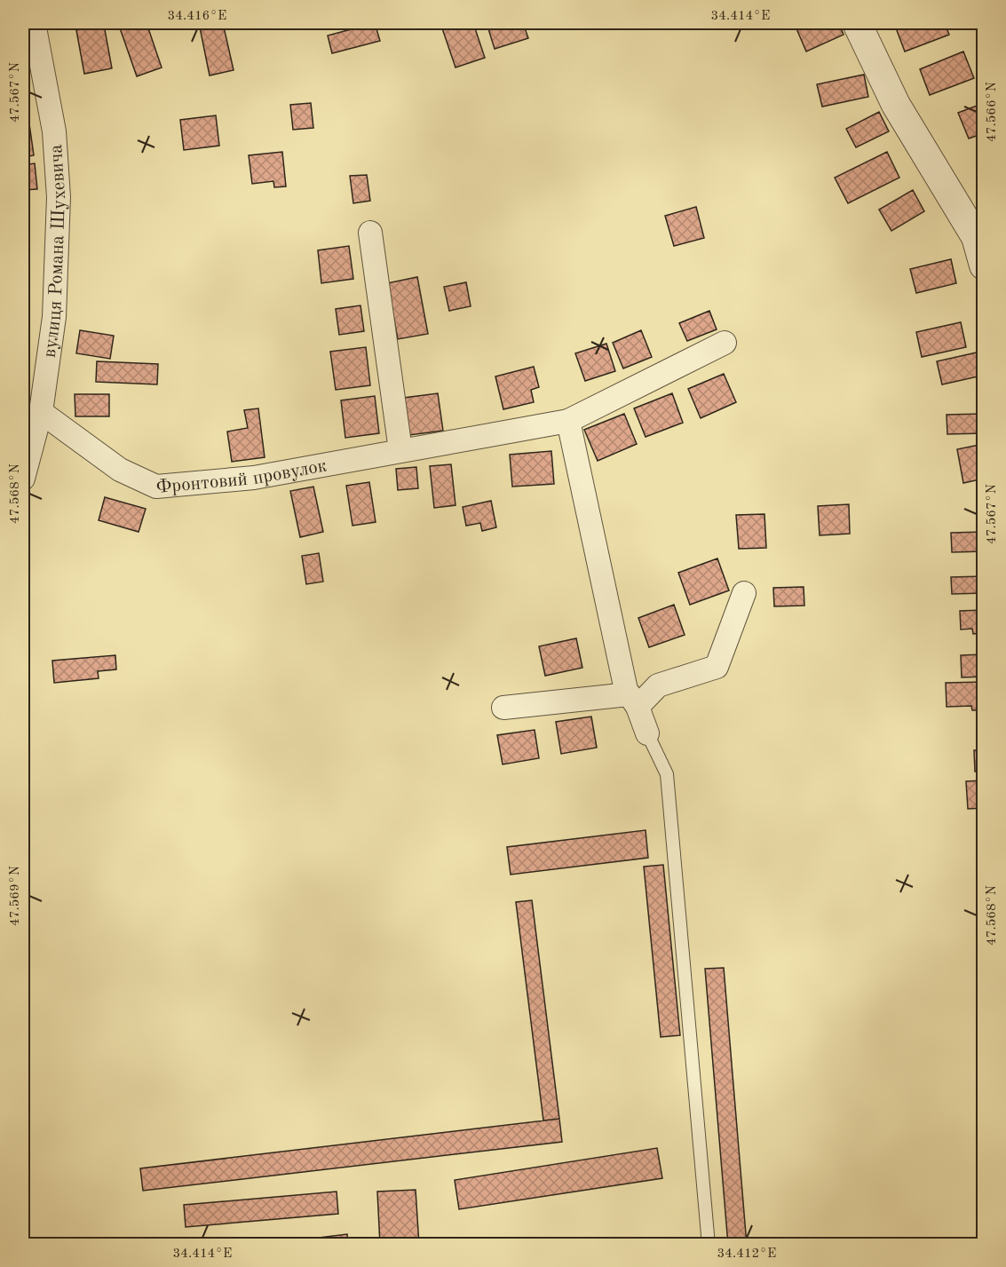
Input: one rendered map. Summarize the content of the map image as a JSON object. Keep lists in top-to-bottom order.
{
  "streets": {
    "street": ["вулиця Романа Шухевича", "Фронтовий провулок"]
  },
  "crossings": [
    ["вулиця Романа Шухевича", "Фронтовий провулок"]
  ],
  "coordinates": [
    "34.416°E",
    "34.414°E",
    "47.567°N",
    "47.566°N",
    "47.568°N",
    "47.569°N",
    "34.412°E"
  ]
}
